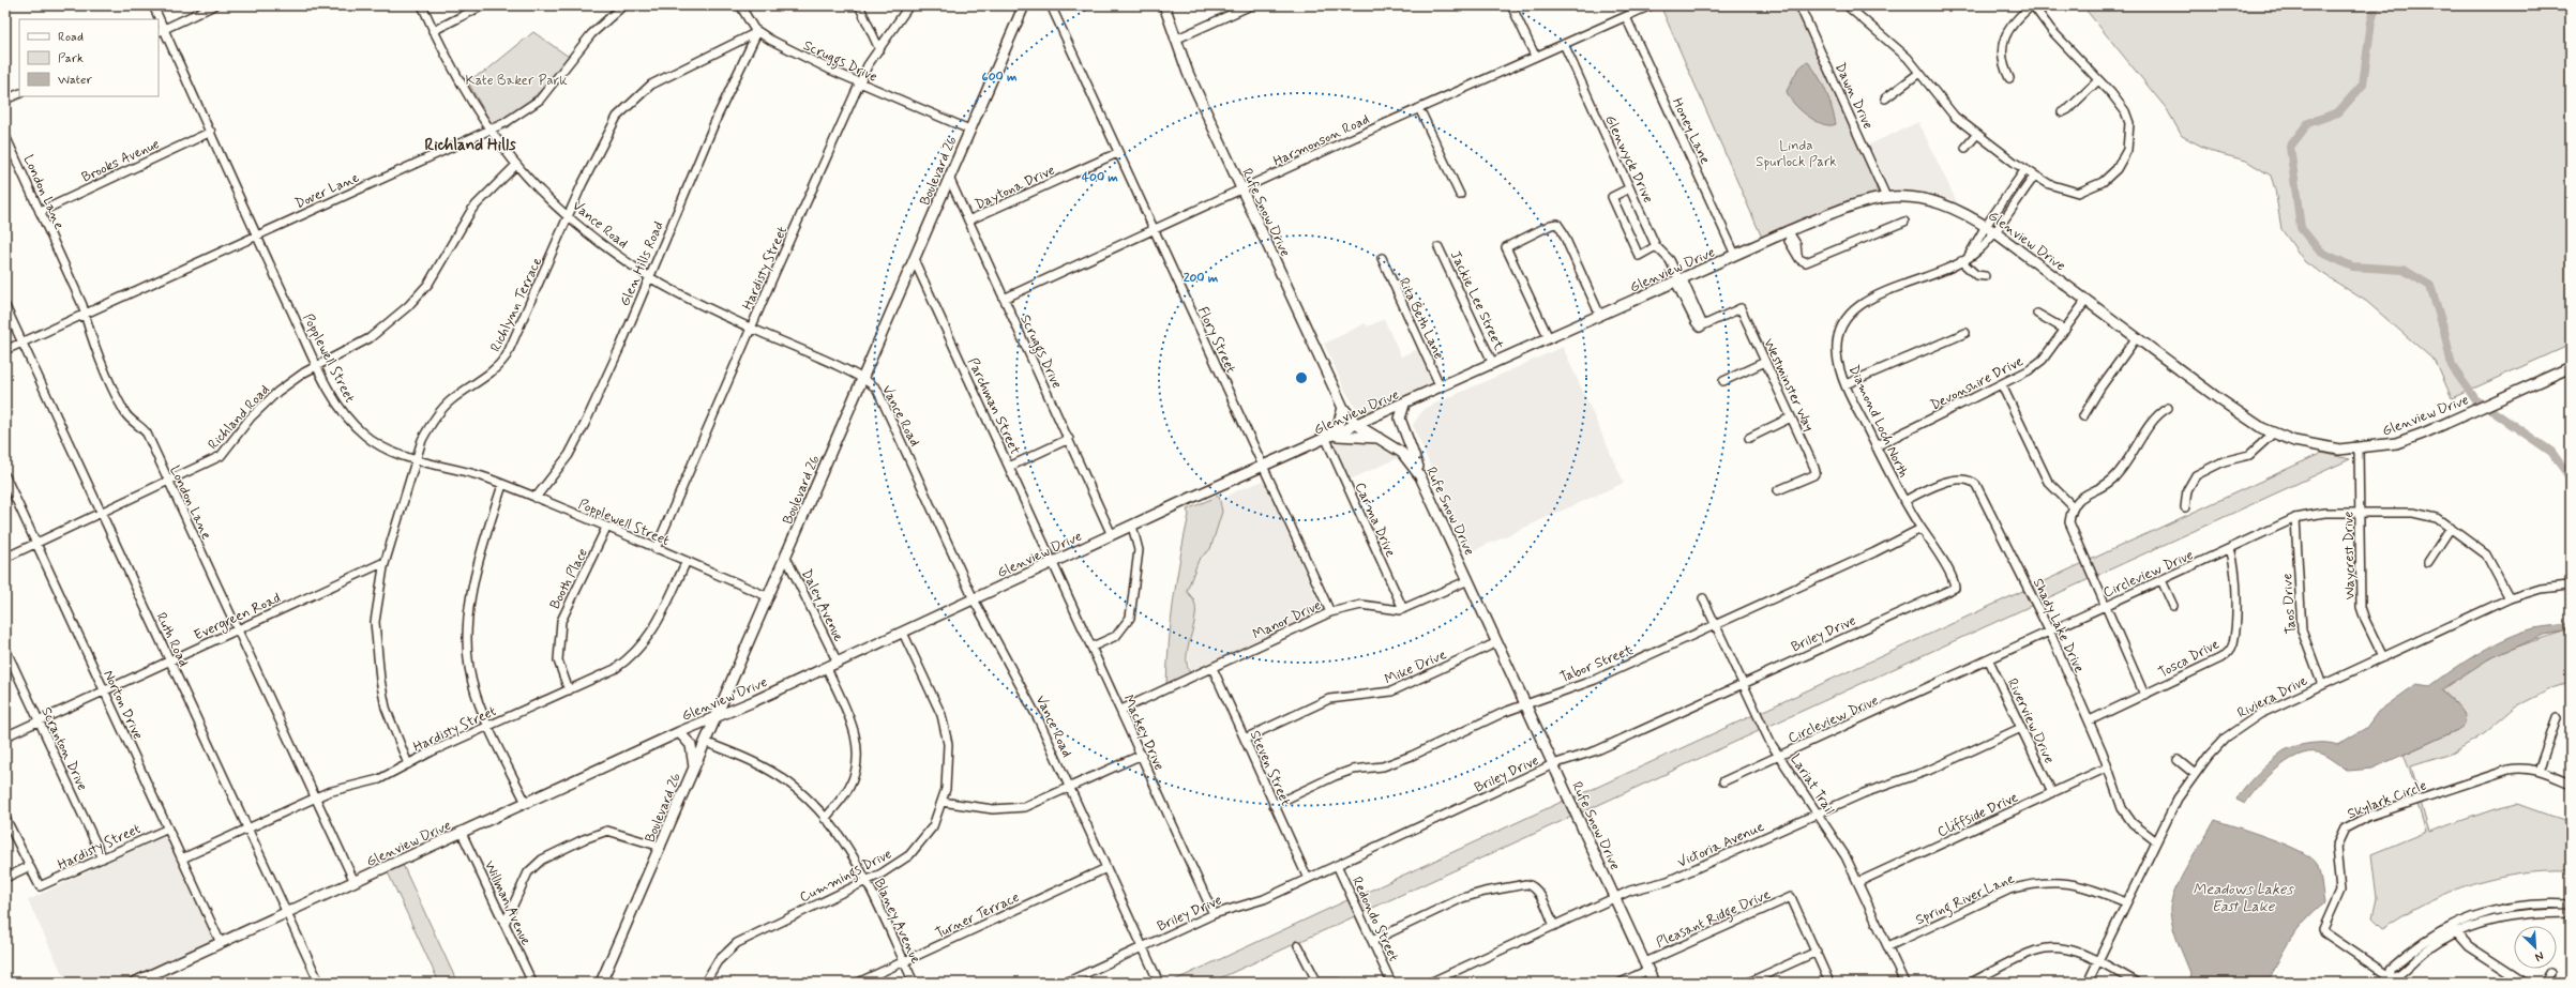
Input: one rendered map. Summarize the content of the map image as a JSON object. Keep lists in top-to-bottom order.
{
  "streets": {
    "main road": ["Boulevard 26", "Rufe Snow Drive", "Glenview Drive"],
    "street": [
      "Scruggs Drive",
      "Dawn Drive",
      "Honey Lane",
      "Harmonson Road",
      "Glenwyck Drive",
      "Brooks Avenue",
      "Daytona Drive",
      "Dover Lane",
      "London Lane",
      "Vance Road",
      "Glen Hills Road",
      "Hardisty Street",
      "Jackie Lee Street",
      "Richlynn Terrace",
      "Rita Beth Lane",
      "Flory Street",
      "Popplewell Street",
      "Devonshire Drive",
      "Westminster Way",
      "Parchman Street",
      "Richland Road",
      "Diamond Loch North",
      "Carma Drive",
      "Waycrest Drive",
      "Circleview Drive",
      "Booth Place",
      "Taos Drive",
      "Daley Avenue",
      "Evergreen Road",
      "Manor Drive",
      "Shady Lake Drive",
      "Briley Drive",
      "Ruth Road",
      "Tosca Drive",
      "Tabor Street",
      "Mike Drive",
      "Riviera Drive",
      "Norton Drive",
      "Riverview Drive",
      "Mackey Drive",
      "Scranton Drive",
      "Steven Street",
      "Lariat Trail",
      "Skylark Circle",
      "Cliffside Drive",
      "Victoria Avenue",
      "Cummings Drive",
      "Spring River Lane",
      "Willman Avenue",
      "Turner Terrace",
      "Pleasant Ridge Drive",
      "Redondo Street",
      "Blaney Avenue"
    ]
  },
  "crossings": [
    ["Scruggs Drive", "Harmonson Road"],
    ["Scruggs Drive", "Boulevard 26"],
    ["Scruggs Drive", "Daytona Drive"],
    ["Scruggs Drive", "Glenview Drive"],
    ["Scruggs Drive", "Glen Hills Road"],
    ["Scruggs Drive", "Hardisty Street"],
    ["Scruggs Drive", "Richlynn Terrace"],
    ["Dawn Drive", "Glenview Drive"],
    ["Honey Lane", "Harmonson Road"],
    ["Honey Lane", "Glenview Drive"],
    ["Harmonson Road", "Glenwyck Drive"],
    ["Harmonson Road", "Rufe Snow Drive"],
    ["Harmonson Road", "Flory Street"],
    ["Glenwyck Drive", "Glenview Drive"],
    ["Glenwyck Drive", "Westminster Way"],
    ["Brooks Avenue", "London Lane"],
    ["Brooks Avenue", "Popplewell Street"],
    ["Boulevard 26", "Vance Road"],
    ["Boulevard 26", "Glenview Drive"],
    ["Boulevard 26", "Popplewell Street"],
    ["Boulevard 26", "Parchman Street"],
    ["Boulevard 26", "Daley Avenue"],
    ["Boulevard 26", "Blaney Avenue"],
    ["Daytona Drive", "Flory Street"],
    ["Dover Lane", "London Lane"],
    ["Dover Lane", "Vance Road"],
    ["Dover Lane", "Popplewell Street"],
    ["Dover Lane", "Ruth Road"],
    ["London Lane", "Glenview Drive"],
    ["London Lane", "Hardisty Street"],
    ["London Lane", "Richland Road"],
    ["London Lane", "Evergreen Road"],
    ["Rufe Snow Drive", "Glenview Drive"],
    ["Rufe Snow Drive", "Manor Drive"],
    ["Rufe Snow Drive", "Briley Drive"],
    ["Rufe Snow Drive", "Tabor Street"],
    ["Rufe Snow Drive", "Mike Drive"],
    ["Rufe Snow Drive", "Victoria Avenue"],
    ["Rufe Snow Drive", "Pleasant Ridge Drive"],
    ["Vance Road", "Glenview Drive"],
    ["Vance Road", "Glen Hills Road"],
    ["Vance Road", "Hardisty Street"],
    ["Vance Road", "Richlynn Terrace"],
    ["Vance Road", "Richland Road"],
    ["Vance Road", "Briley Drive"],
    ["Vance Road", "Turner Terrace"],
    ["Glenview Drive", "Jackie Lee Street"],
    ["Glenview Drive", "Rita Beth Lane"],
    ["Glenview Drive", "Flory Street"],
    ["Glenview Drive", "Devonshire Drive"],
    ["Glenview Drive", "Parchman Street"],
    ["Glenview Drive", "Diamond Loch North"],
    ["Glenview Drive", "Carma Drive"],
    ["Glenview Drive", "Waycrest Drive"],
    ["Glenview Drive", "Daley Avenue"],
    ["Glenview Drive", "Ruth Road"],
    ["Glenview Drive", "Norton Drive"],
    ["Glenview Drive", "Mackey Drive"],
    ["Glenview Drive", "Cummings Drive"],
    ["Glenview Drive", "Willman Avenue"],
    ["Glen Hills Road", "Richlynn Terrace"],
    ["Glen Hills Road", "Popplewell Street"],
    ["Hardisty Street", "Richlynn Terrace"],
    ["Hardisty Street", "Popplewell Street"],
    ["Hardisty Street", "Booth Place"],
    ["Hardisty Street", "Ruth Road"],
    ["Hardisty Street", "Norton Drive"],
    ["Hardisty Street", "Scranton Drive"],
    ["Richlynn Terrace", "Popplewell Street"],
    ["Richlynn Terrace", "Evergreen Road"],
    ["Flory Street", "Manor Drive"],
    ["Popplewell Street", "Richland Road"],
    ["Popplewell Street", "Booth Place"],
    ["Devonshire Drive", "Diamond Loch North"],
    ["Parchman Street", "Mackey Drive"],
    ["Richland Road", "Ruth Road"],
    ["Richland Road", "Norton Drive"],
    ["Diamond Loch North", "Shady Lake Drive"],
    ["Diamond Loch North", "Briley Drive"],
    ["Diamond Loch North", "Tabor Street"],
    ["Carma Drive", "Manor Drive"],
    ["Waycrest Drive", "Circleview Drive"],
    ["Waycrest Drive", "Riviera Drive"],
    ["Circleview Drive", "Taos Drive"],
    ["Circleview Drive", "Shady Lake Drive"],
    ["Circleview Drive", "Tosca Drive"],
    ["Circleview Drive", "Riviera Drive"],
    ["Circleview Drive", "Riverview Drive"],
    ["Circleview Drive", "Lariat Trail"],
    ["Taos Drive", "Riviera Drive"],
    ["Evergreen Road", "Ruth Road"],
    ["Evergreen Road", "Norton Drive"],
    ["Evergreen Road", "Scranton Drive"],
    ["Manor Drive", "Mackey Drive"],
    ["Manor Drive", "Steven Street"],
    ["Shady Lake Drive", "Tosca Drive"],
    ["Shady Lake Drive", "Riviera Drive"],
    ["Shady Lake Drive", "Cliffside Drive"],
    ["Briley Drive", "Mackey Drive"],
    ["Briley Drive", "Steven Street"],
    ["Briley Drive", "Lariat Trail"],
    ["Briley Drive", "Redondo Street"],
    ["Tabor Street", "Steven Street"],
    ["Tabor Street", "Lariat Trail"],
    ["Mike Drive", "Steven Street"],
    ["Riviera Drive", "Spring River Lane"],
    ["Riverview Drive", "Cliffside Drive"],
    ["Riverview Drive", "Victoria Avenue"],
    ["Lariat Trail", "Cliffside Drive"],
    ["Lariat Trail", "Victoria Avenue"],
    ["Lariat Trail", "Spring River Lane"],
    ["Cummings Drive", "Blaney Avenue"],
    ["Turner Terrace", "Blaney Avenue"]
  ],
  "districts": ["Richland Hills"],
  "water": ["Meadows Lakes East Lake"],
  "parks": ["Kate Baker Park", "Linda Spurlock Park"],
  "legend": ["Road", "Park", "Water"],
  "north": "bottom right",
  "rings": ["600 m", "400 m", "200 m"]
}
